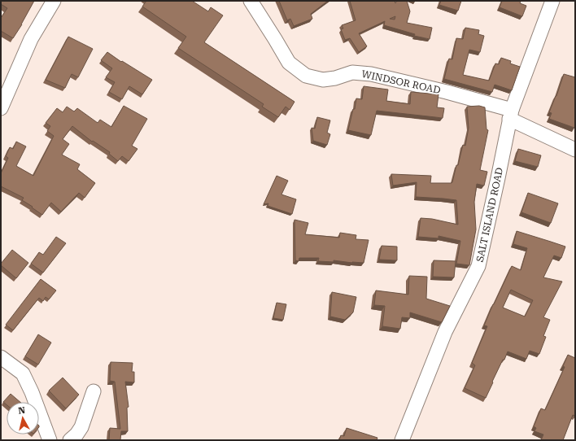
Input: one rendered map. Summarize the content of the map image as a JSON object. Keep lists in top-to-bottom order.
{
  "streets": {
    "street": ["WINDSOR ROAD", "SALT ISLAND ROAD"]
  },
  "crossings": [
    ["WINDSOR ROAD", "SALT ISLAND ROAD"]
  ],
  "north": "top"
}
